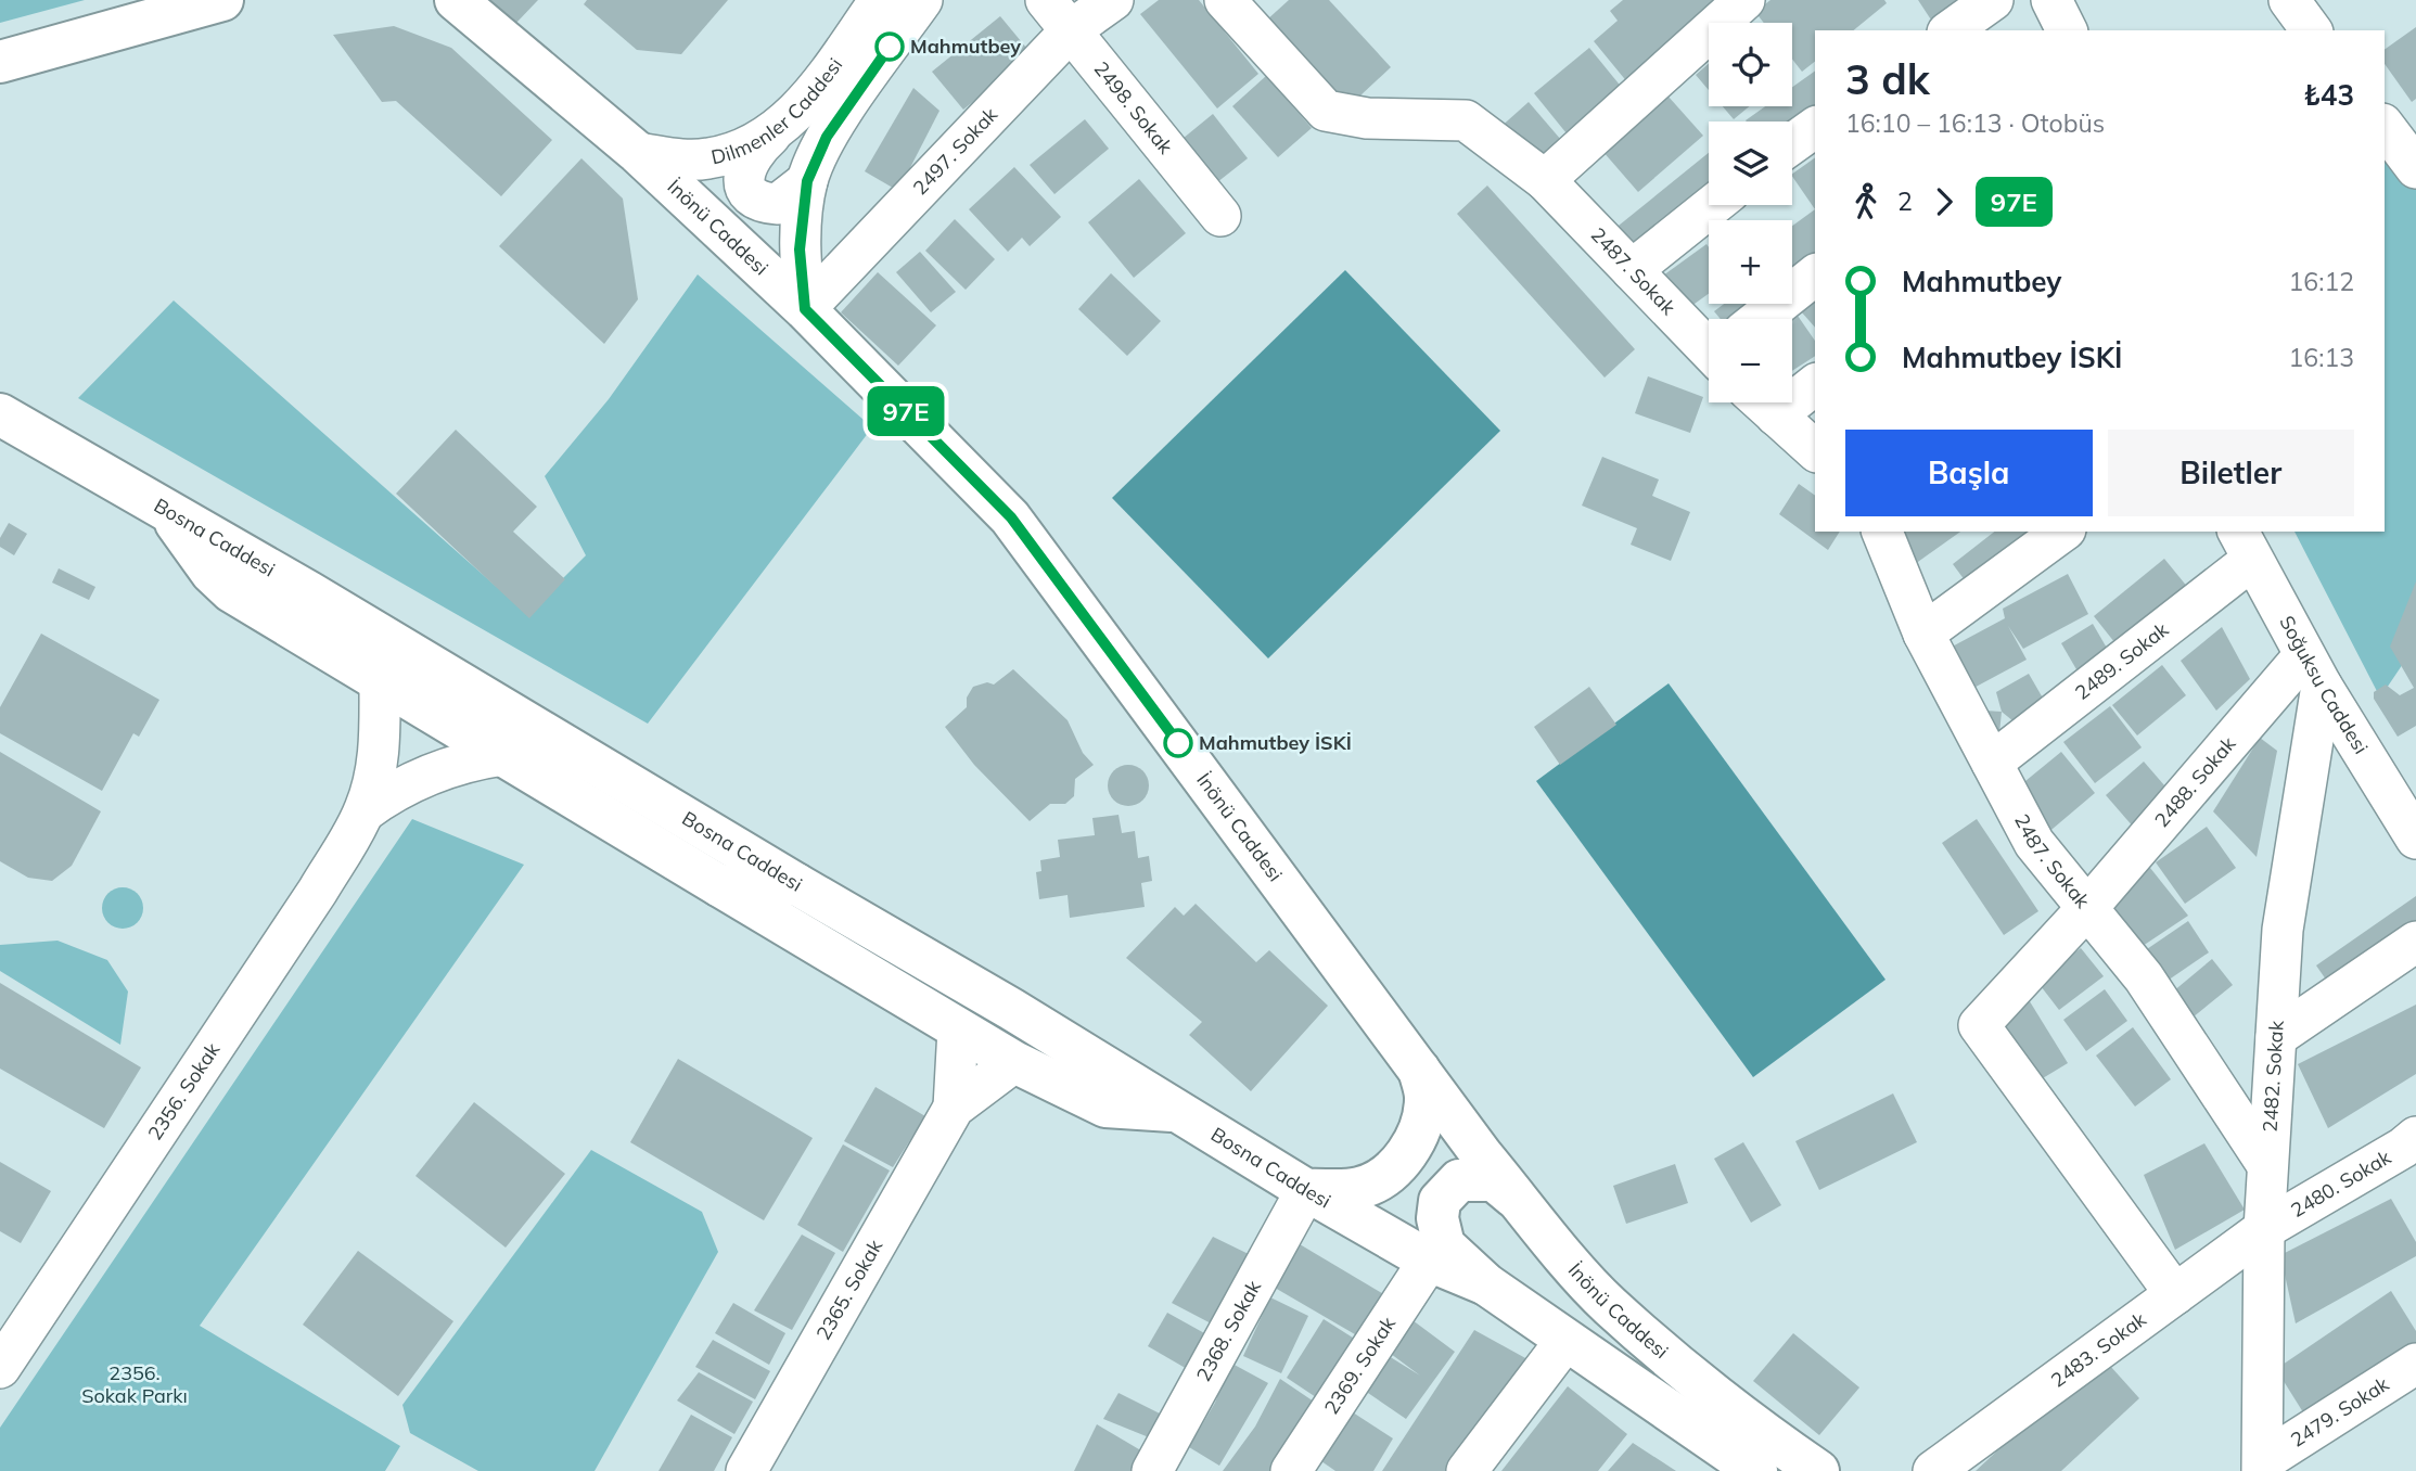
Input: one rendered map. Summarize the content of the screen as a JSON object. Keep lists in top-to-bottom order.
{
  "streets": {
    "main road": ["İnönü Caddesi", "Bosna Caddesi"],
    "street": [
      "Dilmenler Caddesi",
      "2498. Sokak",
      "2497. Sokak",
      "2487. Sokak",
      "2489. Sokak",
      "Soğuksu Caddesi",
      "2488. Sokak",
      "2482. Sokak",
      "2356. Sokak",
      "2480. Sokak",
      "2365. Sokak",
      "2368. Sokak",
      "2483. Sokak",
      "2369. Sokak",
      "2479. Sokak"
    ]
  },
  "crossings": [
    ["Dilmenler Caddesi", "2497. Sokak"],
    ["Dilmenler Caddesi", "İnönü Caddesi"],
    ["2498. Sokak", "2497. Sokak"],
    ["2497. Sokak", "İnönü Caddesi"],
    ["2487. Sokak", "2489. Sokak"],
    ["2487. Sokak", "2488. Sokak"],
    ["2487. Sokak", "2482. Sokak"],
    ["Bosna Caddesi", "2368. Sokak"],
    ["Bosna Caddesi", "2369. Sokak"],
    ["2489. Sokak", "Soğuksu Caddesi"],
    ["Soğuksu Caddesi", "2488. Sokak"],
    ["Soğuksu Caddesi", "2482. Sokak"],
    ["2488. Sokak", "2482. Sokak"],
    ["2488. Sokak", "2483. Sokak"],
    ["2482. Sokak", "2480. Sokak"],
    ["2482. Sokak", "2483. Sokak"],
    ["2482. Sokak", "2479. Sokak"],
    ["2480. Sokak", "2483. Sokak"]
  ],
  "parks": ["2356. Sokak Parkı"],
  "places": ["Mahmutbey", "Mahmutbey İSKİ"],
  "lines": ["bus line 97E"],
  "page": {
    "on_map": "97E",
    "map_buttons": ["+", "−"],
    "heading": ["3 dk", "16:10 – 16:13 · Otobüs", "₺43"],
    "legs": ["2", "97E"],
    "list": [
      {
        "name": "Mahmutbey",
        "value": "16:12"
      },
      {
        "name": "Mahmutbey İSKİ",
        "value": "16:13"
      }
    ],
    "buttons": ["Başla", "Biletler"]
  }
}
